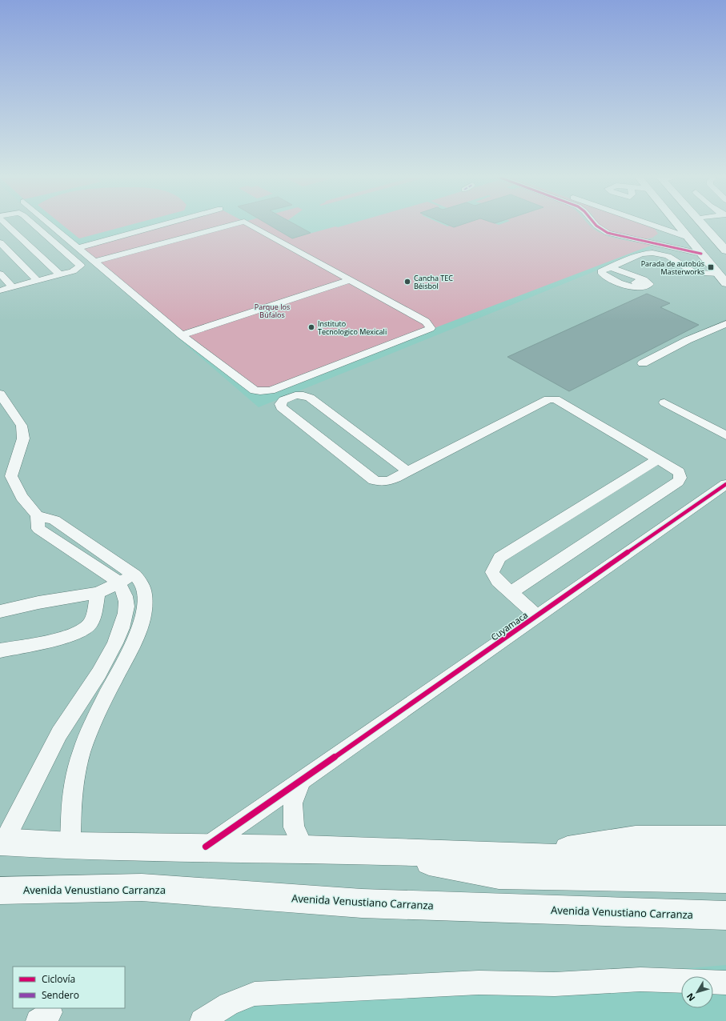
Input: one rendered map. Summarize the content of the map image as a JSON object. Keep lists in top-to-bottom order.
{
  "streets": {
    "main road": ["Avenida Venustiano Carranza"],
    "street": ["Cuyamaca"]
  },
  "parks": ["Parque los Búfalos"],
  "places": {
    "transit": ["Parada de autobús Masterworks"],
    "other": ["Cancha TEC Béisbol", "Instituto Tecnologico Mexicali"]
  },
  "legend": ["Ciclovía", "Sendero"],
  "north": "bottom left"
}
